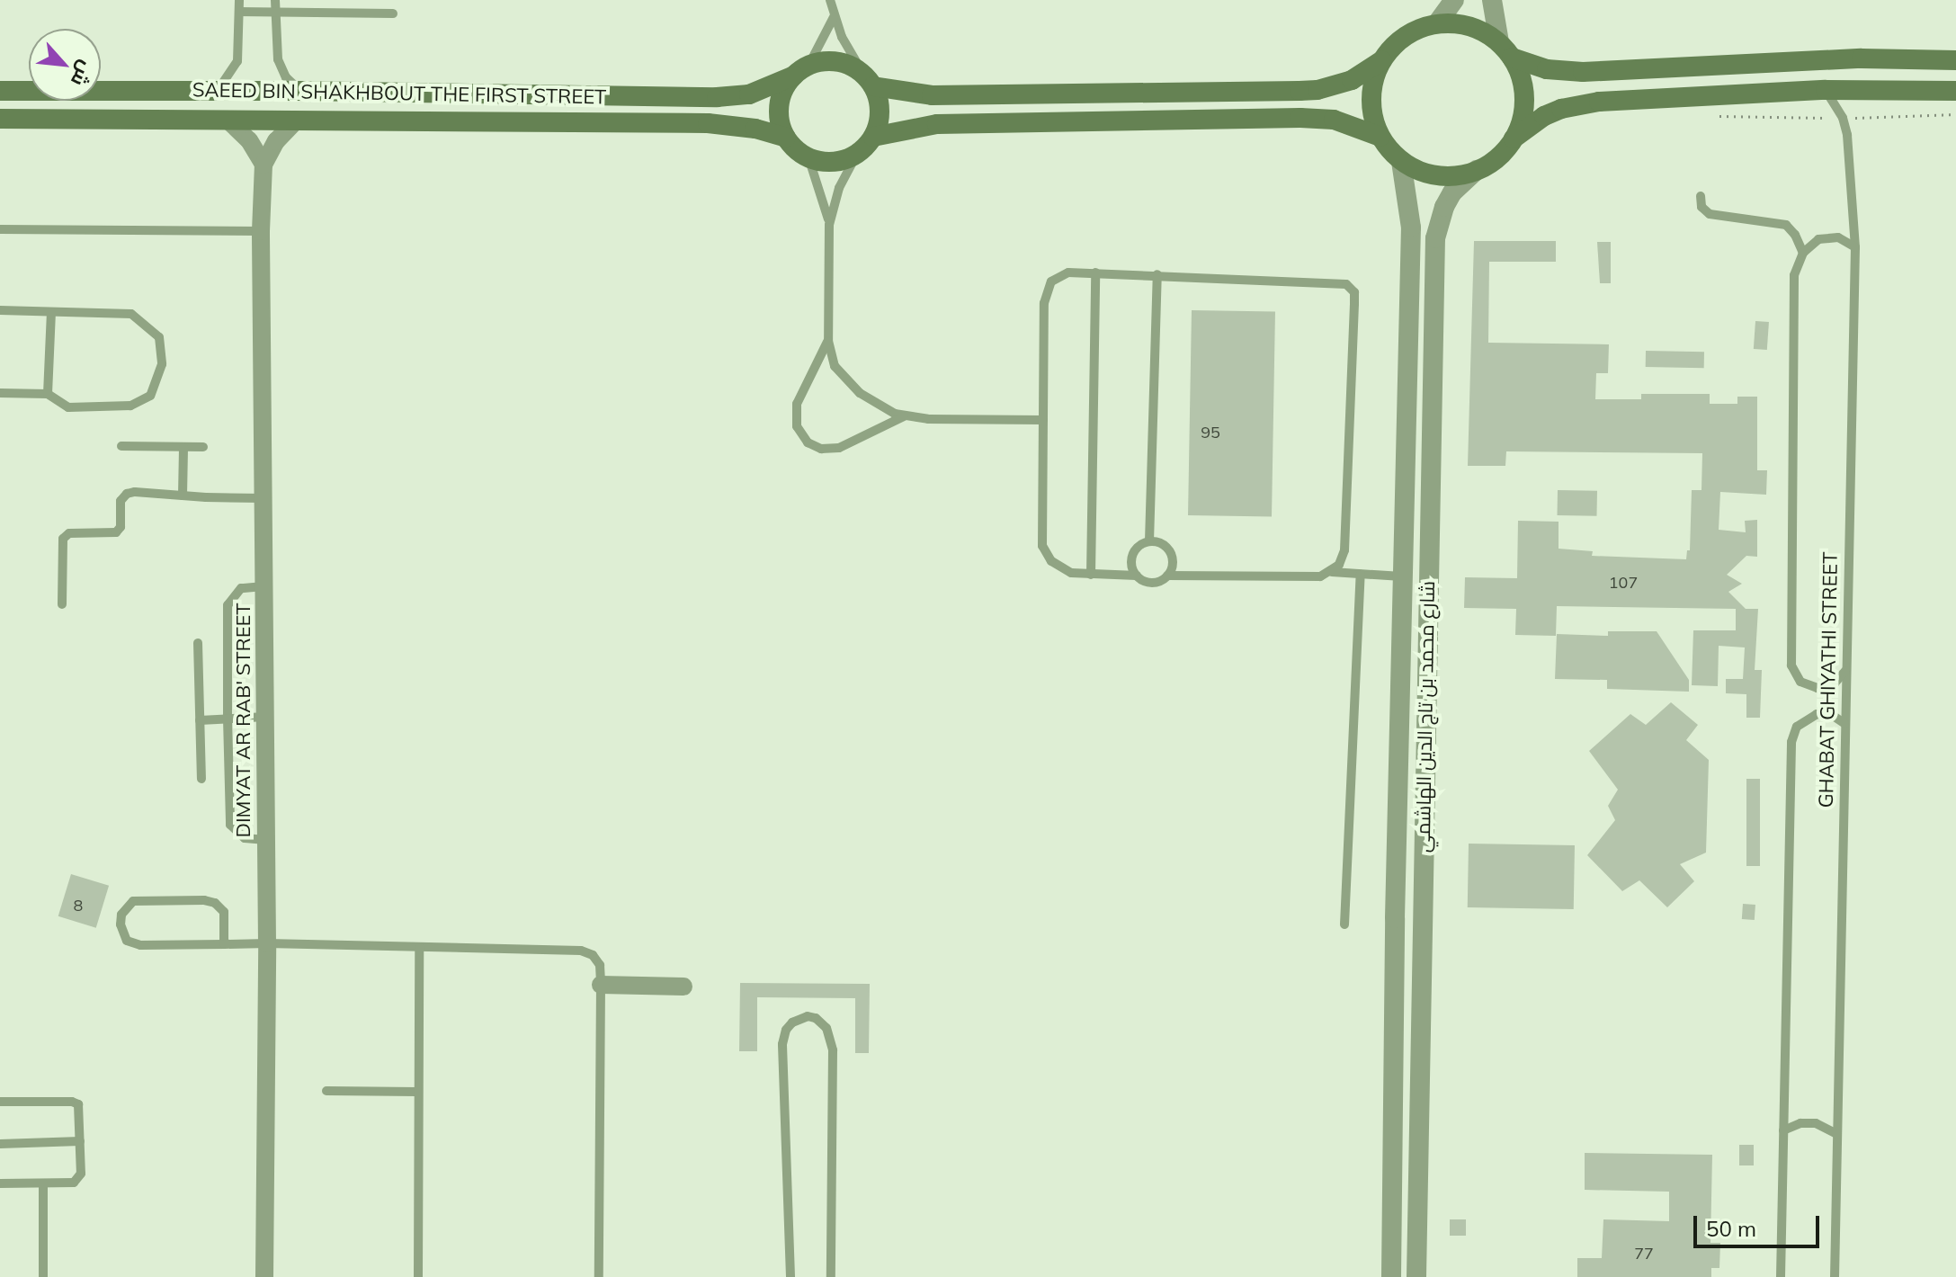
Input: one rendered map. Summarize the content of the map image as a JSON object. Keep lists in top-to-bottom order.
{
  "streets": {
    "main road": ["SAEED BIN SHAKHBOUT THE FIRST STREET"],
    "street": ["شارع محمد بن تاج الدين الهاشمي", "DIMYAT AR RAB' STREET"],
    "lane": ["GHABAT GHIYATHI STREET"]
  },
  "crossings": [
    ["SAEED BIN SHAKHBOUT THE FIRST STREET", "DIMYAT AR RAB' STREET"]
  ],
  "house_numbers": [
    "95",
    "107",
    "8",
    "77"
  ],
  "scale_bar": "50 m",
  "north": "bottom right"
}
